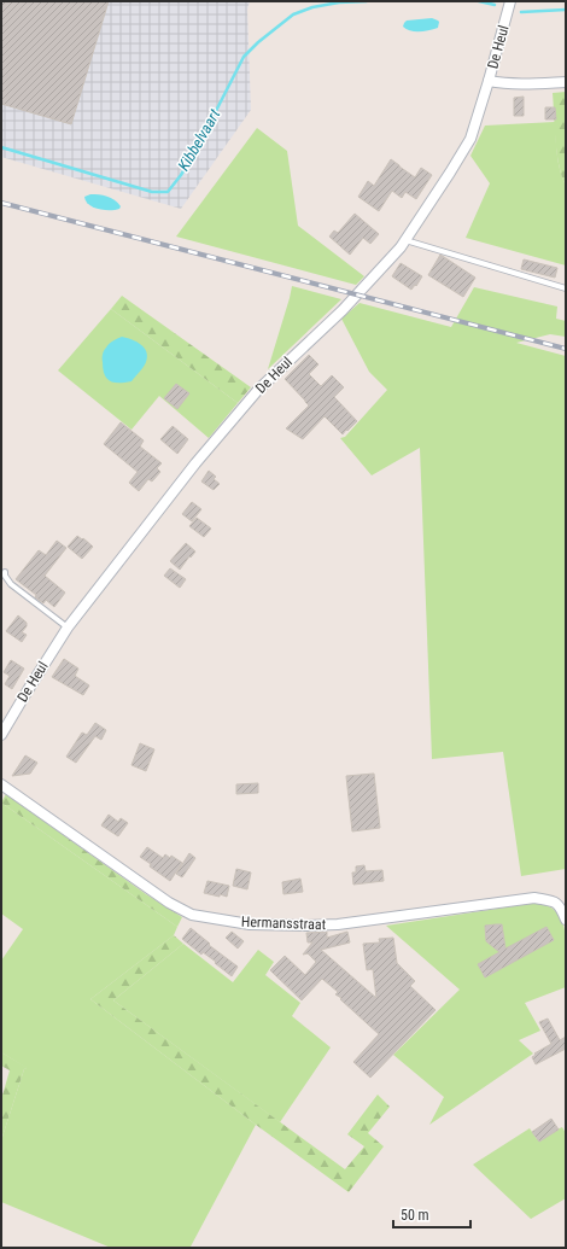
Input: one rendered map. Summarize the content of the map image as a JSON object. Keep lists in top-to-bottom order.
{
  "streets": {
    "street": ["De Heul", "Hermansstraat"]
  },
  "water": ["Kibbelvaart"],
  "scale_bar": "50 m"
}
